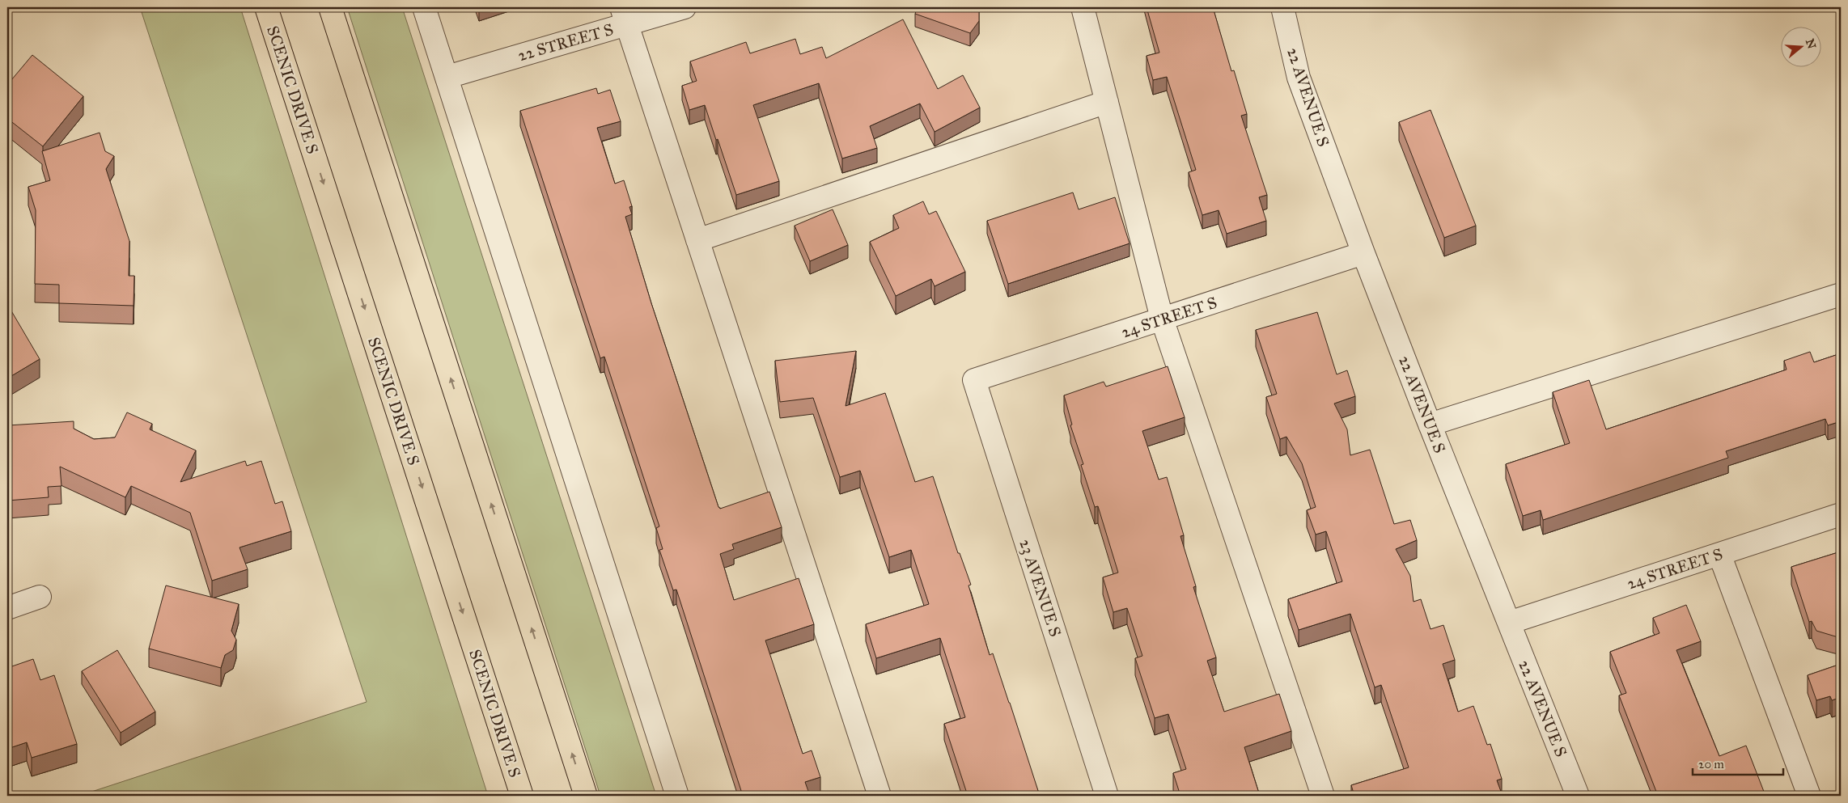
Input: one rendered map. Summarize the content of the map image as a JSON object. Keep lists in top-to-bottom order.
{
  "streets": {
    "main road": ["SCENIC DRIVE S"],
    "street": [
      "22 STREET S",
      "22 AVENUE S",
      "24 STREET S",
      "23 AVENUE S"
    ]
  },
  "crossings": [
    ["22 AVENUE S", "24 STREET S"],
    ["24 STREET S", "23 AVENUE S"]
  ],
  "scale_bar": "20 m",
  "north": "right"
}
